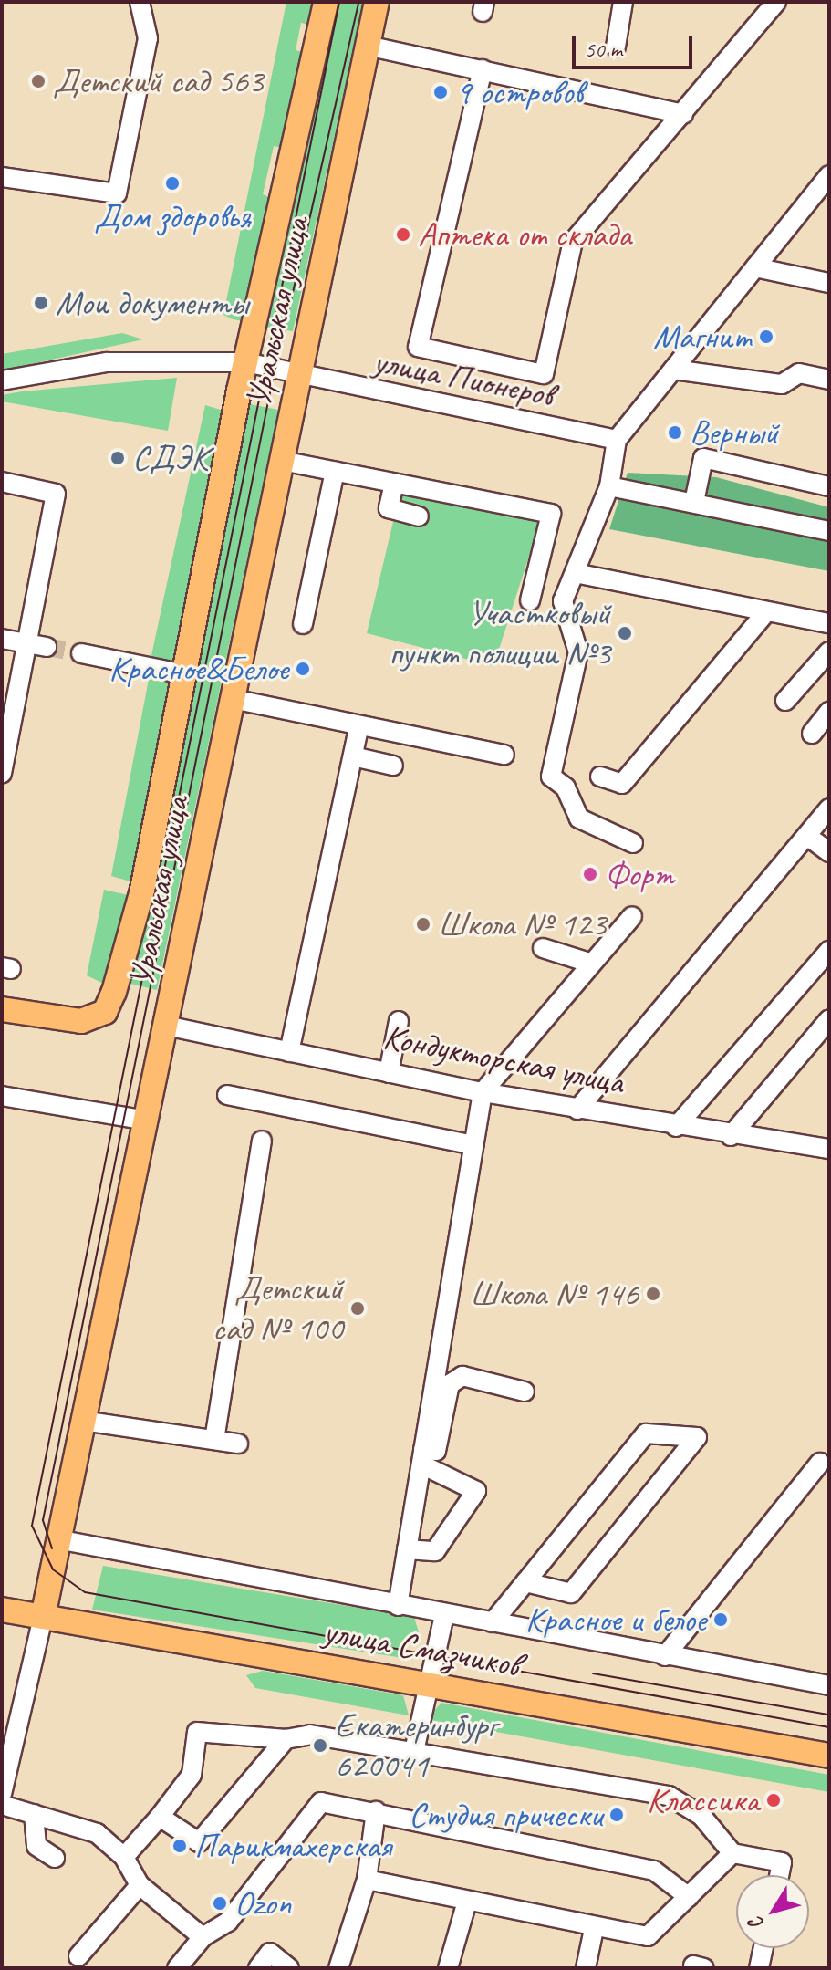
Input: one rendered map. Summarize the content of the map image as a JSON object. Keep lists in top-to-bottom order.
{
  "streets": {
    "main road": ["Уральская улица", "улица Смазчиков"],
    "street": ["улица Пионеров", "Кондукторская улица"]
  },
  "crossings": [
    ["Уральская улица", "улица Пионеров"],
    ["Уральская улица", "Кондукторская улица"],
    ["Уральская улица", "улица Смазчиков"]
  ],
  "places": [
    "Детский сад 563",
    "9 островов",
    "Дом здоровья",
    "Аптека от склада",
    "Мои документы",
    "Магнит",
    "Верный",
    "СДЭК",
    "Участковый пункт полиции №3",
    "Красное&Белое",
    "Форт",
    "Школа № 123",
    "Школа № 146",
    "Детский сад № 100",
    "Красное и белое",
    "Екатеринбург 620041",
    "Классика",
    "Студия прически",
    "Парикмахерская",
    "Ozon"
  ],
  "scale_bar": "50 m",
  "north": "bottom left"
}
